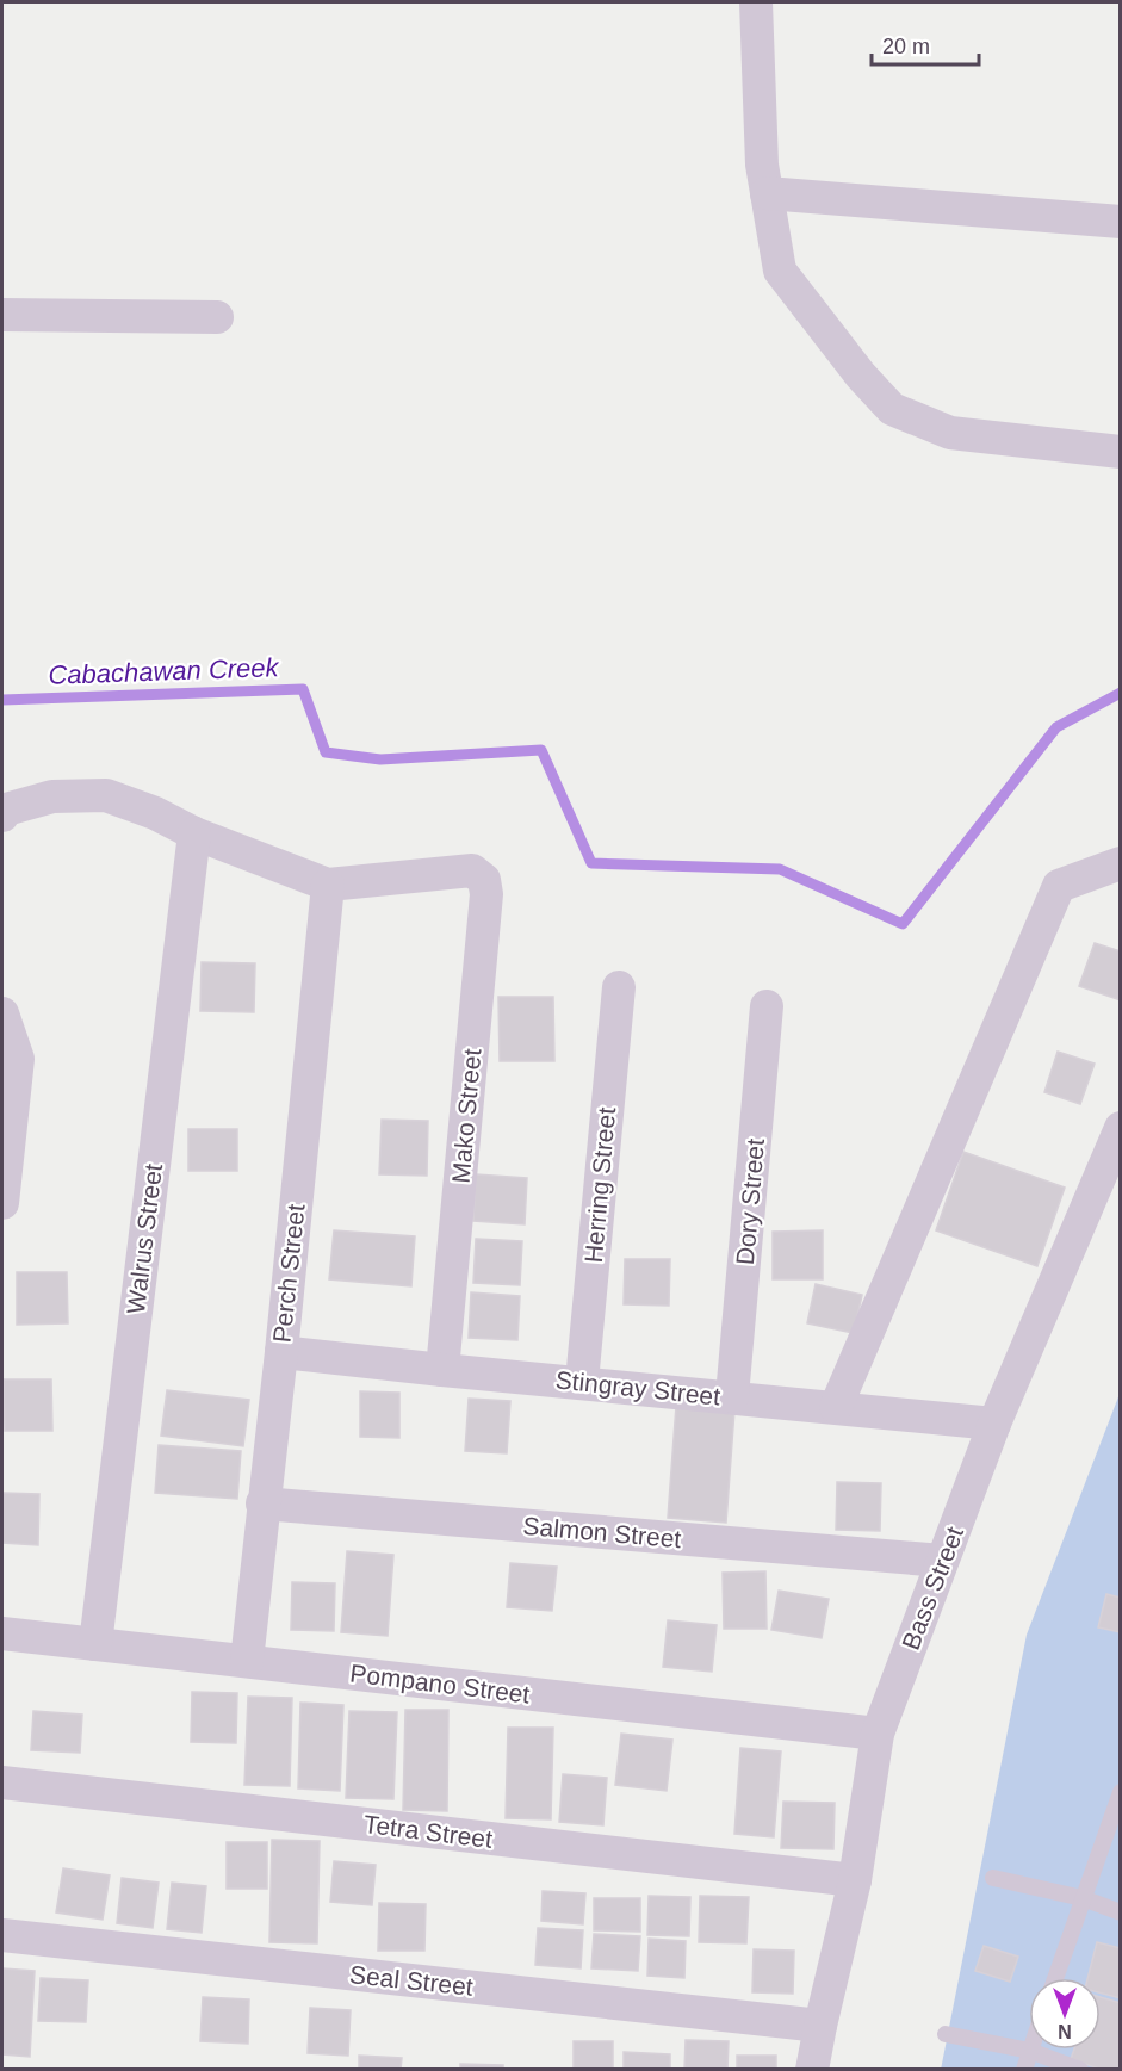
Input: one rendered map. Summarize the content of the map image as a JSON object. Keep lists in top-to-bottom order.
{
  "streets": {
    "street": [
      "Mako Street",
      "Herring Street",
      "Dory Street",
      "Walrus Street",
      "Perch Street",
      "Stingray Street",
      "Salmon Street",
      "Bass Street",
      "Pompano Street",
      "Tetra Street",
      "Seal Street"
    ]
  },
  "crossings": [
    ["Mako Street", "Perch Street"],
    ["Mako Street", "Stingray Street"],
    ["Herring Street", "Stingray Street"],
    ["Dory Street", "Stingray Street"],
    ["Walrus Street", "Pompano Street"],
    ["Perch Street", "Stingray Street"],
    ["Perch Street", "Salmon Street"],
    ["Perch Street", "Pompano Street"],
    ["Stingray Street", "Bass Street"],
    ["Salmon Street", "Bass Street"],
    ["Bass Street", "Pompano Street"],
    ["Bass Street", "Tetra Street"],
    ["Bass Street", "Seal Street"]
  ],
  "water": ["Cabachawan Creek"],
  "scale_bar": "20 m",
  "north": "bottom"
}
